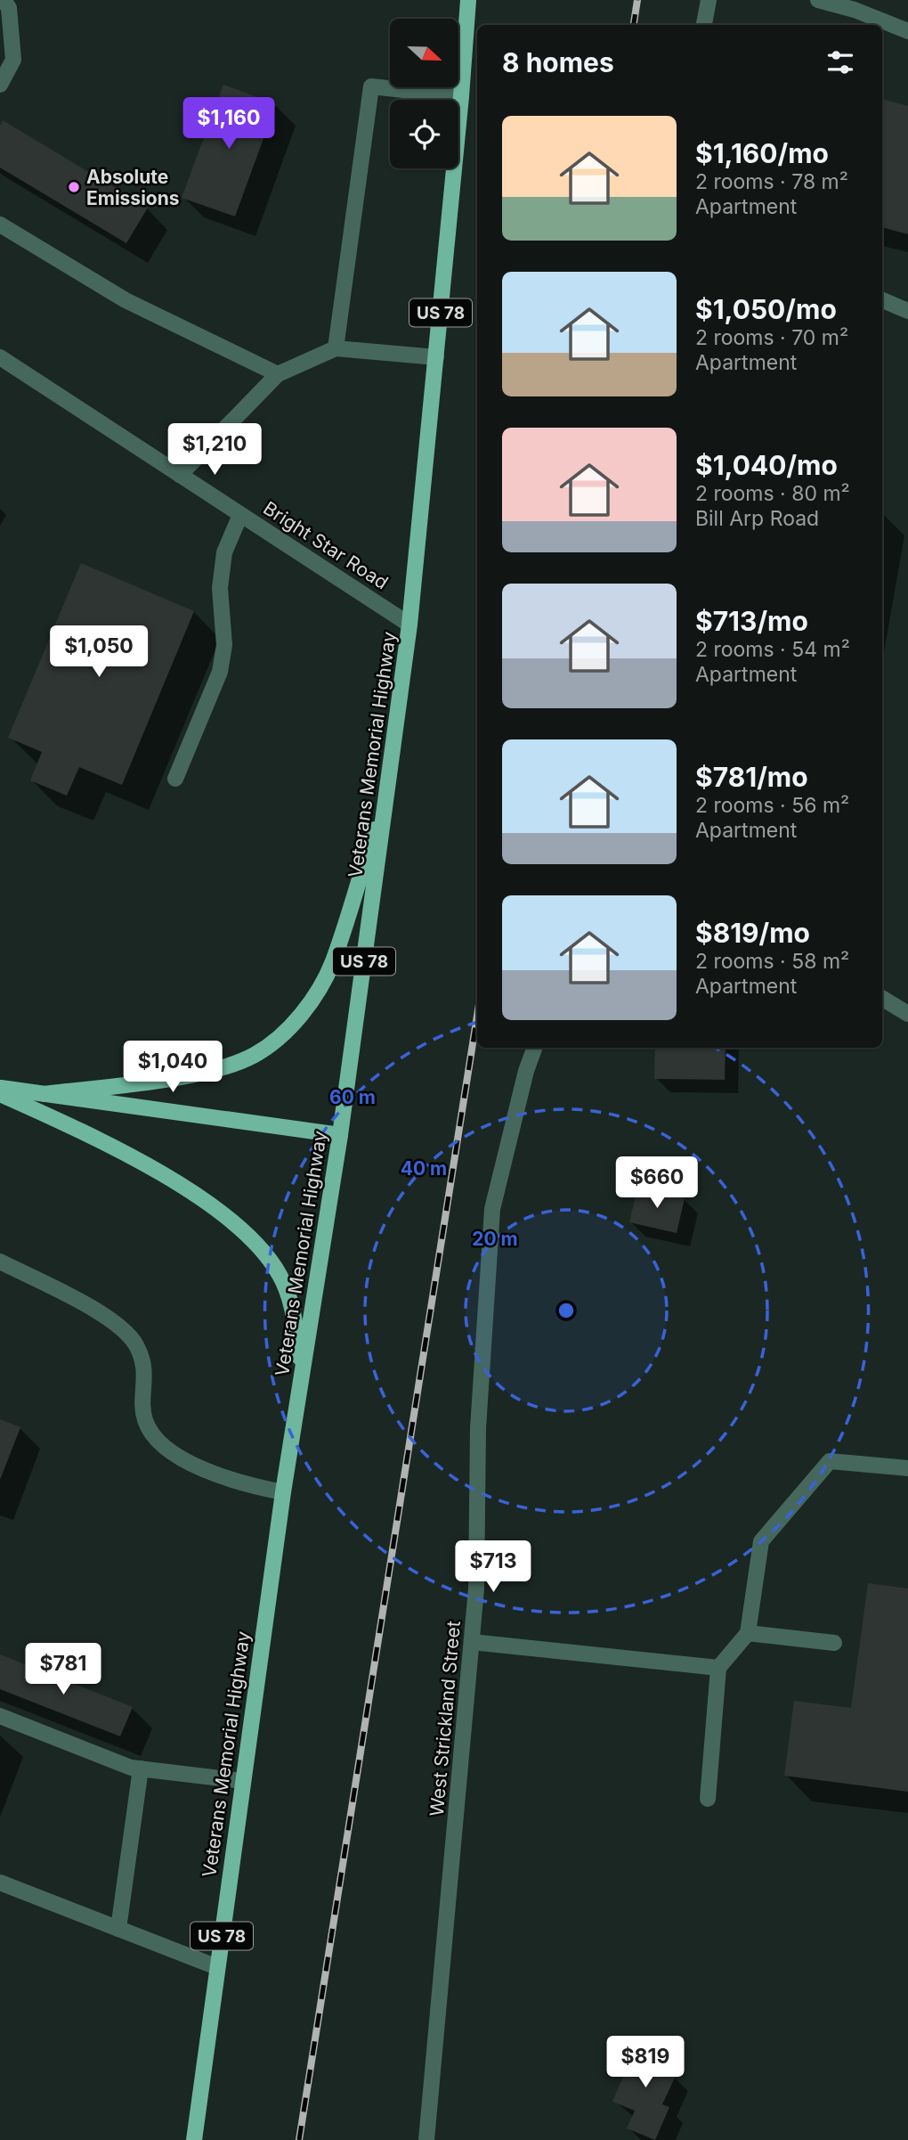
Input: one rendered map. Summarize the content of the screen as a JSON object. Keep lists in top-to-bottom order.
{
  "streets": {
    "main road": ["US 78", "Veterans Memorial Highway"],
    "street": ["Bright Star Road", "West Strickland Street"]
  },
  "crossings": [
    ["Bright Star Road", "Veterans Memorial Highway"]
  ],
  "places": ["Absolute Emissions"],
  "north": "right",
  "page": {
    "heading": "8 homes",
    "price": [
      "$1,160",
      "$1,210",
      "$1,050",
      "$1,040",
      "$660",
      "$713",
      "$781",
      "$819"
    ],
    "list": [
      {
        "name": "$1,160/mo",
        "note": "2 rooms · 78 m² · Apartment"
      },
      {
        "name": "$1,050/mo",
        "note": "2 rooms · 70 m² · Apartment"
      },
      {
        "name": "$1,040/mo",
        "note": "2 rooms · 80 m² · Bill Arp Road"
      },
      {
        "name": "$713/mo",
        "note": "2 rooms · 54 m² · Apartment"
      },
      {
        "name": "$781/mo",
        "note": "2 rooms · 56 m² · Apartment"
      },
      {
        "name": "$819/mo",
        "note": "2 rooms · 58 m² · Apartment"
      }
    ]
  },
  "rings": ["60 m", "40 m", "20 m"]
}
